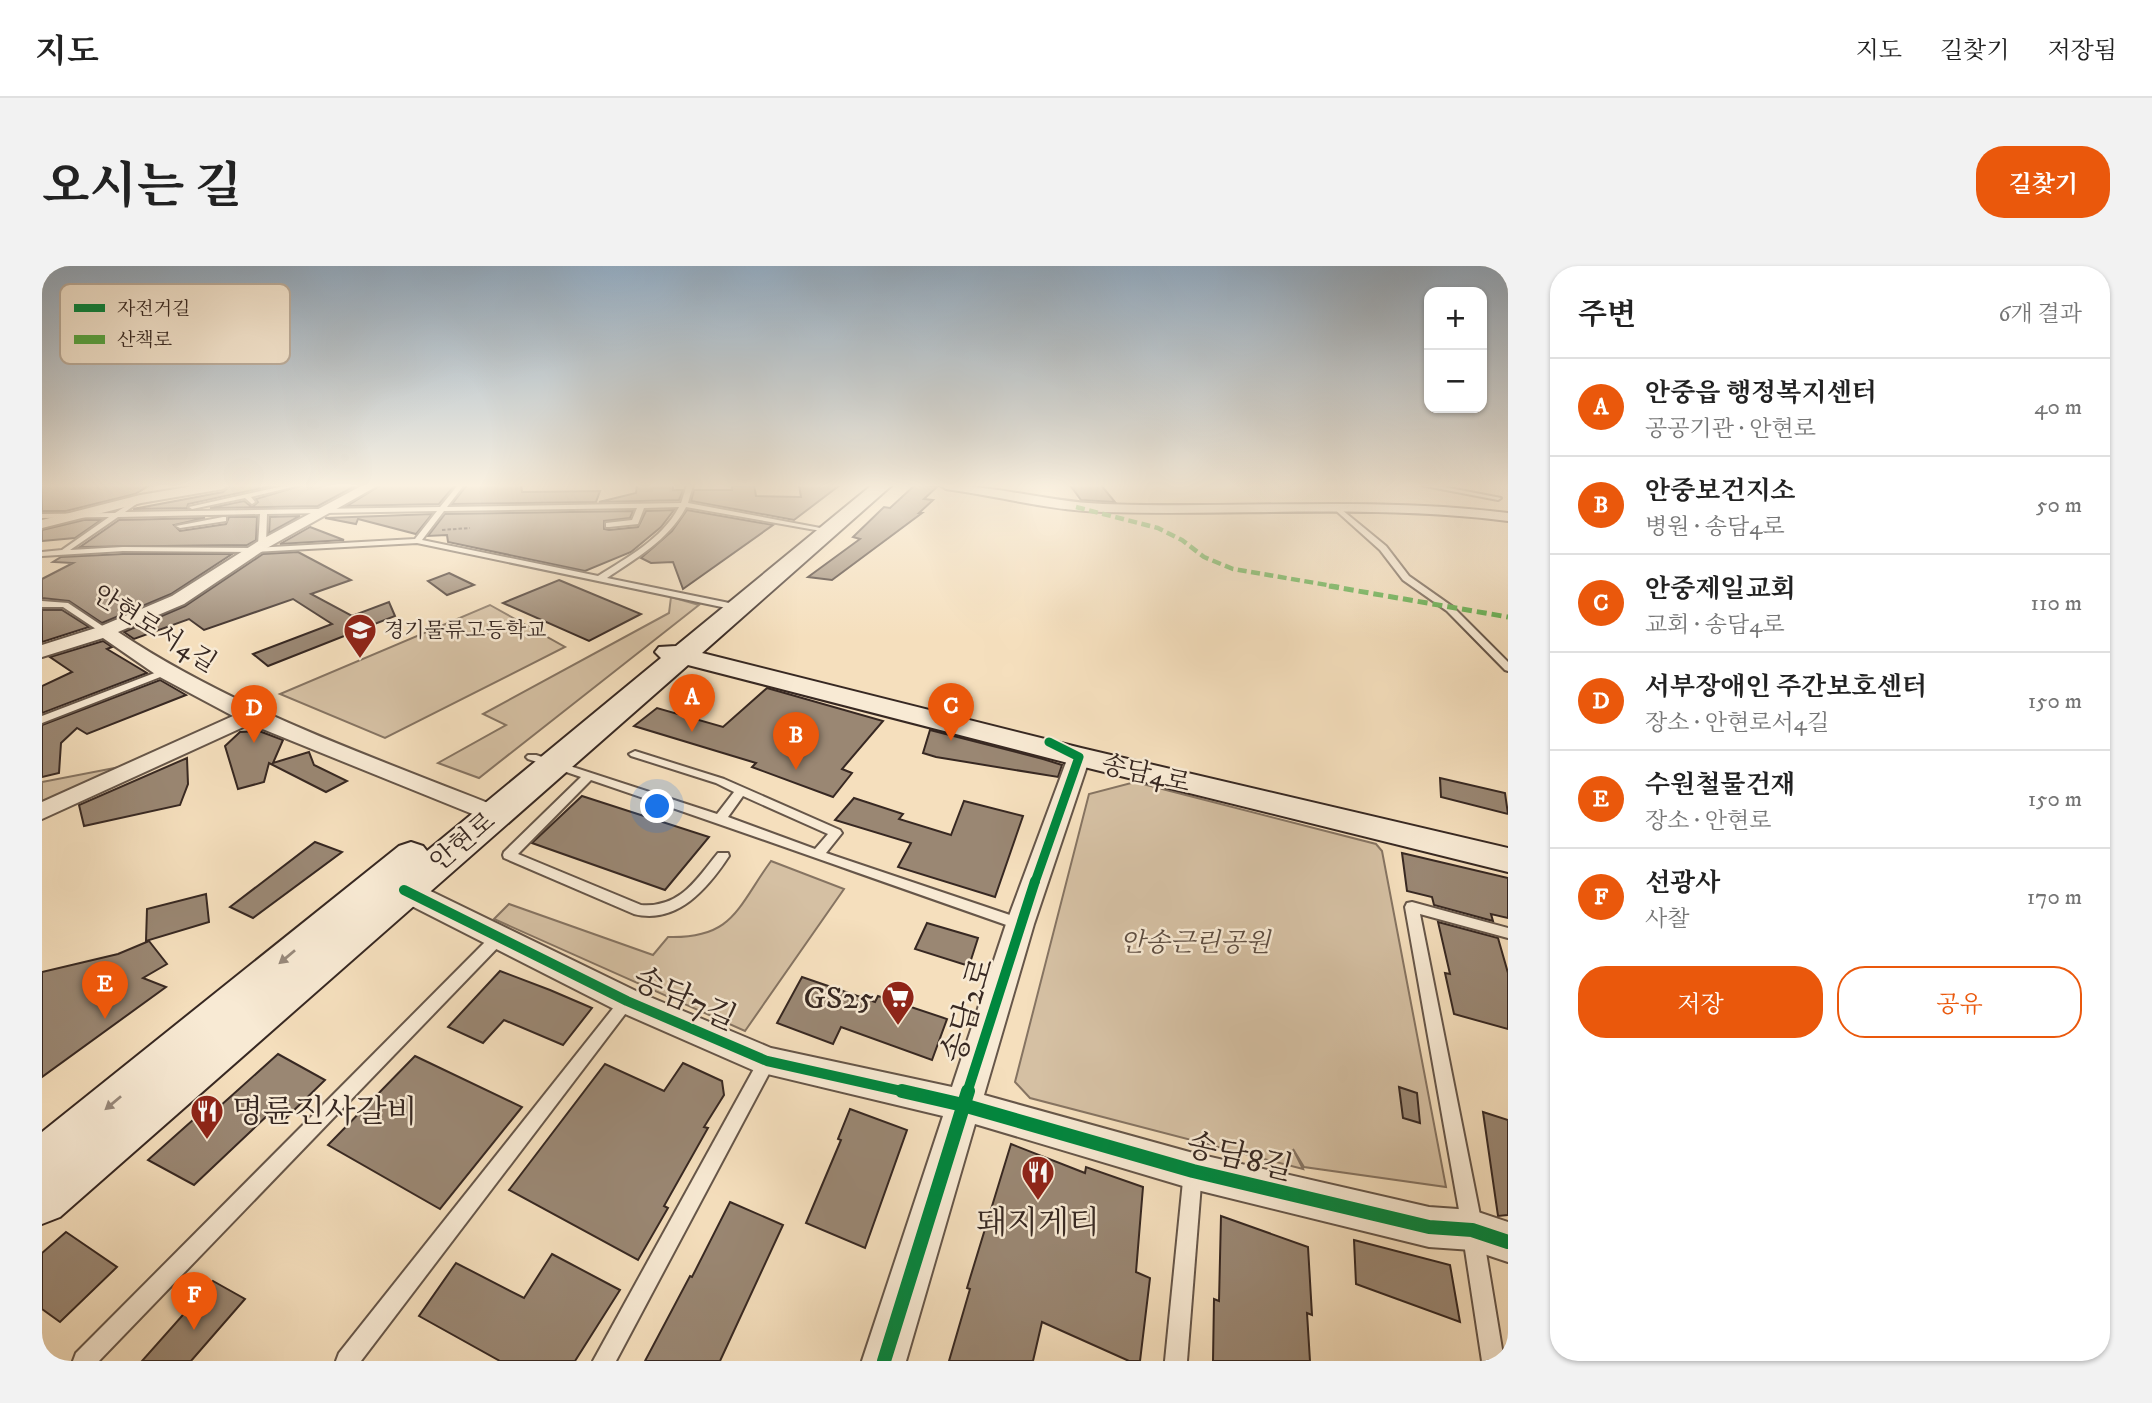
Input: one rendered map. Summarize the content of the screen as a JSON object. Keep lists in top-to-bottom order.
{
  "streets": {
    "main road": ["송담4로", "안현로"],
    "street": [
      "안현로서4길",
      "송담7길",
      "송담2로",
      "송담8길"
    ]
  },
  "crossings": [
    ["안현로서4길", "안현로"],
    ["송담4로", "안현로"],
    ["송담4로", "송담2로"],
    ["안현로", "송담7길"],
    ["송담7길", "송담2로"],
    ["송담7길", "송담8길"],
    ["송담2로", "송담8길"]
  ],
  "parks": ["안송근린공원"],
  "places": {
    "school or university": ["경기물류고등학교"],
    "supermarket": ["GS25"],
    "restaurant": ["명륜진사갈비", "돼지게티"]
  },
  "legend": ["자전거길", "산책로"],
  "page": {
    "header": "지도",
    "nav": ["지도", "길찾기", "저장됨"],
    "title": "오시는 길",
    "buttons": [
      "길찾기",
      ["저장", "공유"]
    ],
    "heading": ["주변", "6개 결과"],
    "map_buttons": ["+", "−"],
    "list": [
      {
        "mark": "A",
        "name": "안중읍 행정복지센터",
        "note": "공공기관 · 안현로",
        "value": "40 m"
      },
      {
        "mark": "B",
        "name": "안중보건지소",
        "note": "병원 · 송담4로",
        "value": "50 m"
      },
      {
        "mark": "C",
        "name": "안중제일교회",
        "note": "교회 · 송담4로",
        "value": "110 m"
      },
      {
        "mark": "D",
        "name": "서부장애인 주간보호센터",
        "note": "장소 · 안현로서4길",
        "value": "150 m"
      },
      {
        "mark": "E",
        "name": "수원철물건재",
        "note": "장소 · 안현로",
        "value": "150 m"
      },
      {
        "mark": "F",
        "name": "선광사",
        "note": "사찰",
        "value": "170 m"
      }
    ],
    "pins": [
      "A",
      "C",
      "D",
      "B",
      "E",
      "F"
    ]
  }
}
